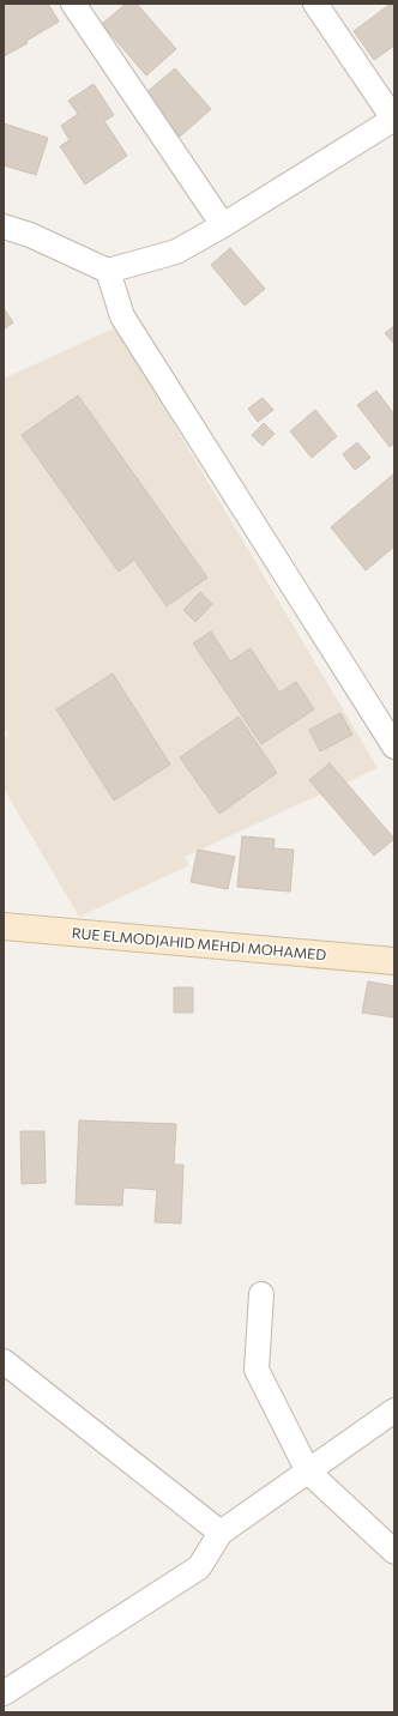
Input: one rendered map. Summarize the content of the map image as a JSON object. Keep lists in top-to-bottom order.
{
  "streets": {
    "main road": ["RUE ELMODJAHID MEHDI MOHAMED"]
  }
}
